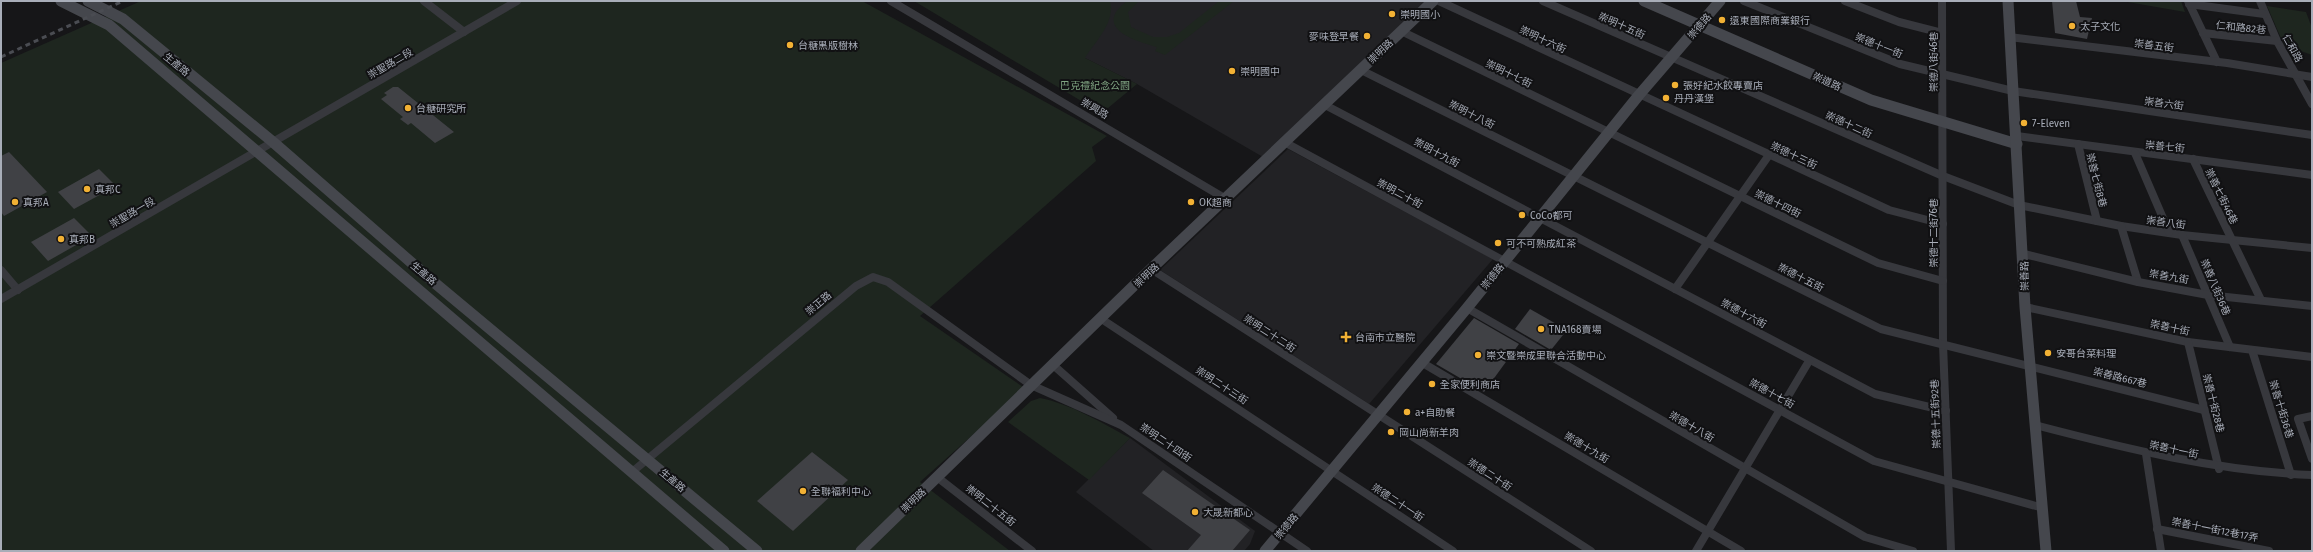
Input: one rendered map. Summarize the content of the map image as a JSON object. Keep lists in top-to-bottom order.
{
  "streets": {
    "street": [
      "崇明十五街",
      "崇德路",
      "仁和路82巷",
      "崇明十六街",
      "崇德十一街",
      "崇善五街",
      "仁和路",
      "崇明路",
      "崇德八街46巷",
      "崇聖路二段",
      "生產路",
      "崇明十七街",
      "崇道路",
      "崇善六街",
      "崇興路",
      "崇明十八街",
      "崇德十二街",
      "崇善七街",
      "崇明十九街",
      "崇德十三街",
      "崇善七街8巷",
      "崇明二十街",
      "崇善七街46巷",
      "崇德十四街",
      "崇聖路一段",
      "崇善八街",
      "崇德十二街76巷",
      "崇善路",
      "崇善九街",
      "崇德十五街",
      "崇善八街36巷",
      "崇正路",
      "崇德十六街",
      "崇善十街",
      "崇明二十二街",
      "崇善路667巷",
      "崇明二十三街",
      "崇德十七街",
      "崇善十街28巷",
      "崇善十街36巷",
      "崇德十五街92巷",
      "崇德十八街",
      "崇明二十四街",
      "崇德十九街",
      "崇善十一街",
      "崇德二十街",
      "崇德二十一街",
      "崇明二十五街",
      "崇善十一街12巷17弄"
    ]
  },
  "crossings": [
    ["崇明十五街", "崇德路"],
    ["崇明十五街", "崇德十二街"],
    ["崇德路", "崇明十六街"],
    ["崇德路", "崇明十七街"],
    ["崇德路", "崇道路"],
    ["崇德路", "崇明十八街"],
    ["崇德路", "崇德十二街"],
    ["崇德路", "崇明十九街"],
    ["崇德路", "崇德十三街"],
    ["崇德路", "崇明二十街"],
    ["崇德路", "崇德十四街"],
    ["崇德路", "崇德十五街"],
    ["崇德路", "崇德十六街"],
    ["崇德路", "崇明二十二街"],
    ["崇德路", "崇明二十三街"],
    ["崇德路", "崇德十七街"],
    ["崇德路", "崇德十八街"],
    ["崇德路", "崇明二十四街"],
    ["崇德路", "崇德十九街"],
    ["崇德路", "崇德二十街"],
    ["崇德路", "崇德二十一街"],
    ["仁和路82巷", "仁和路"],
    ["崇明十六街", "崇德十三街"],
    ["崇德十一街", "崇德八街46巷"],
    ["崇德十一街", "崇善六街"],
    ["崇德十一街", "崇善路"],
    ["崇善五街", "仁和路"],
    ["崇善五街", "崇善路"],
    ["崇明路", "崇明十七街"],
    ["崇明路", "崇興路"],
    ["崇明路", "崇明十八街"],
    ["崇明路", "崇明十九街"],
    ["崇明路", "崇明二十街"],
    ["崇明路", "崇正路"],
    ["崇明路", "崇明二十二街"],
    ["崇明路", "崇明二十三街"],
    ["崇明路", "崇明二十四街"],
    ["崇明路", "崇明二十五街"],
    ["崇德八街46巷", "崇道路"],
    ["崇德八街46巷", "崇德十二街76巷"],
    ["崇聖路二段", "生產路"],
    ["崇聖路二段", "崇聖路一段"],
    ["生產路", "崇聖路一段"],
    ["生產路", "崇正路"],
    ["崇明十七街", "崇德十四街"],
    ["崇道路", "崇善七街"],
    ["崇道路", "崇德十二街76巷"],
    ["崇道路", "崇善路"],
    ["崇善六街", "崇善路"],
    ["崇明十八街", "崇德十五街"],
    ["崇德十二街", "崇善八街"],
    ["崇德十二街", "崇德十二街76巷"],
    ["崇德十二街", "崇善路"],
    ["崇善七街", "崇善七街8巷"],
    ["崇善七街", "崇善七街46巷"],
    ["崇善七街", "崇善路"],
    ["崇明十九街", "崇德十六街"],
    ["崇德十三街", "崇德十二街76巷"],
    ["崇善七街8巷", "崇善八街"],
    ["崇明二十街", "崇德十七街"],
    ["崇善七街46巷", "崇善八街"],
    ["崇善七街46巷", "崇善九街"],
    ["崇德十四街", "崇德十二街76巷"],
    ["崇善八街", "崇善路"],
    ["崇善八街", "崇善八街36巷"],
    ["崇德十二街76巷", "崇德十五街"],
    ["崇德十二街76巷", "崇德十五街92巷"],
    ["崇善路", "崇善九街"],
    ["崇善路", "崇德十五街"],
    ["崇善路", "崇善十街"],
    ["崇善路", "崇善路667巷"],
    ["崇善路", "崇德十七街"],
    ["崇善路", "崇善十一街"],
    ["崇善九街", "崇善八街36巷"],
    ["崇德十五街", "崇善路667巷"],
    ["崇德十五街", "崇德十五街92巷"],
    ["崇善八街36巷", "崇善十街"],
    ["崇正路", "崇明二十四街"],
    ["崇德十六街", "崇德十五街92巷"],
    ["崇善十街", "崇善十街28巷"],
    ["崇善十街", "崇善十街36巷"],
    ["崇明二十二街", "崇德二十街"],
    ["崇善路667巷", "崇善十街28巷"],
    ["崇明二十三街", "崇德二十一街"],
    ["崇德十七街", "崇德十五街92巷"],
    ["崇善十街28巷", "崇善十一街"],
    ["崇善十街36巷", "崇善十一街"]
  ],
  "parks": ["巴克禮紀念公園"],
  "places": {
    "other": [
      "崇明國小",
      "遠東國際商業銀行",
      "太子文化",
      "麥味登早餐",
      "台糖黑版樹林",
      "崇明國中",
      "張好紀水餃專賣店",
      "丹丹漢堡",
      "台糖研究所",
      "7-Eleven",
      "真邦C",
      "真邦A",
      "OK超商",
      "CoCo都可",
      "真邦B",
      "可不可熟成紅茶",
      "TNA168賣場",
      "安哥台菜料理",
      "崇文暨崇成里聯合活動中心",
      "全家便利商店",
      "a+自助餐",
      "岡山尚新羊肉",
      "全聯福利中心",
      "大晟新都心"
    ],
    "health": ["台南市立醫院"]
  }
}
